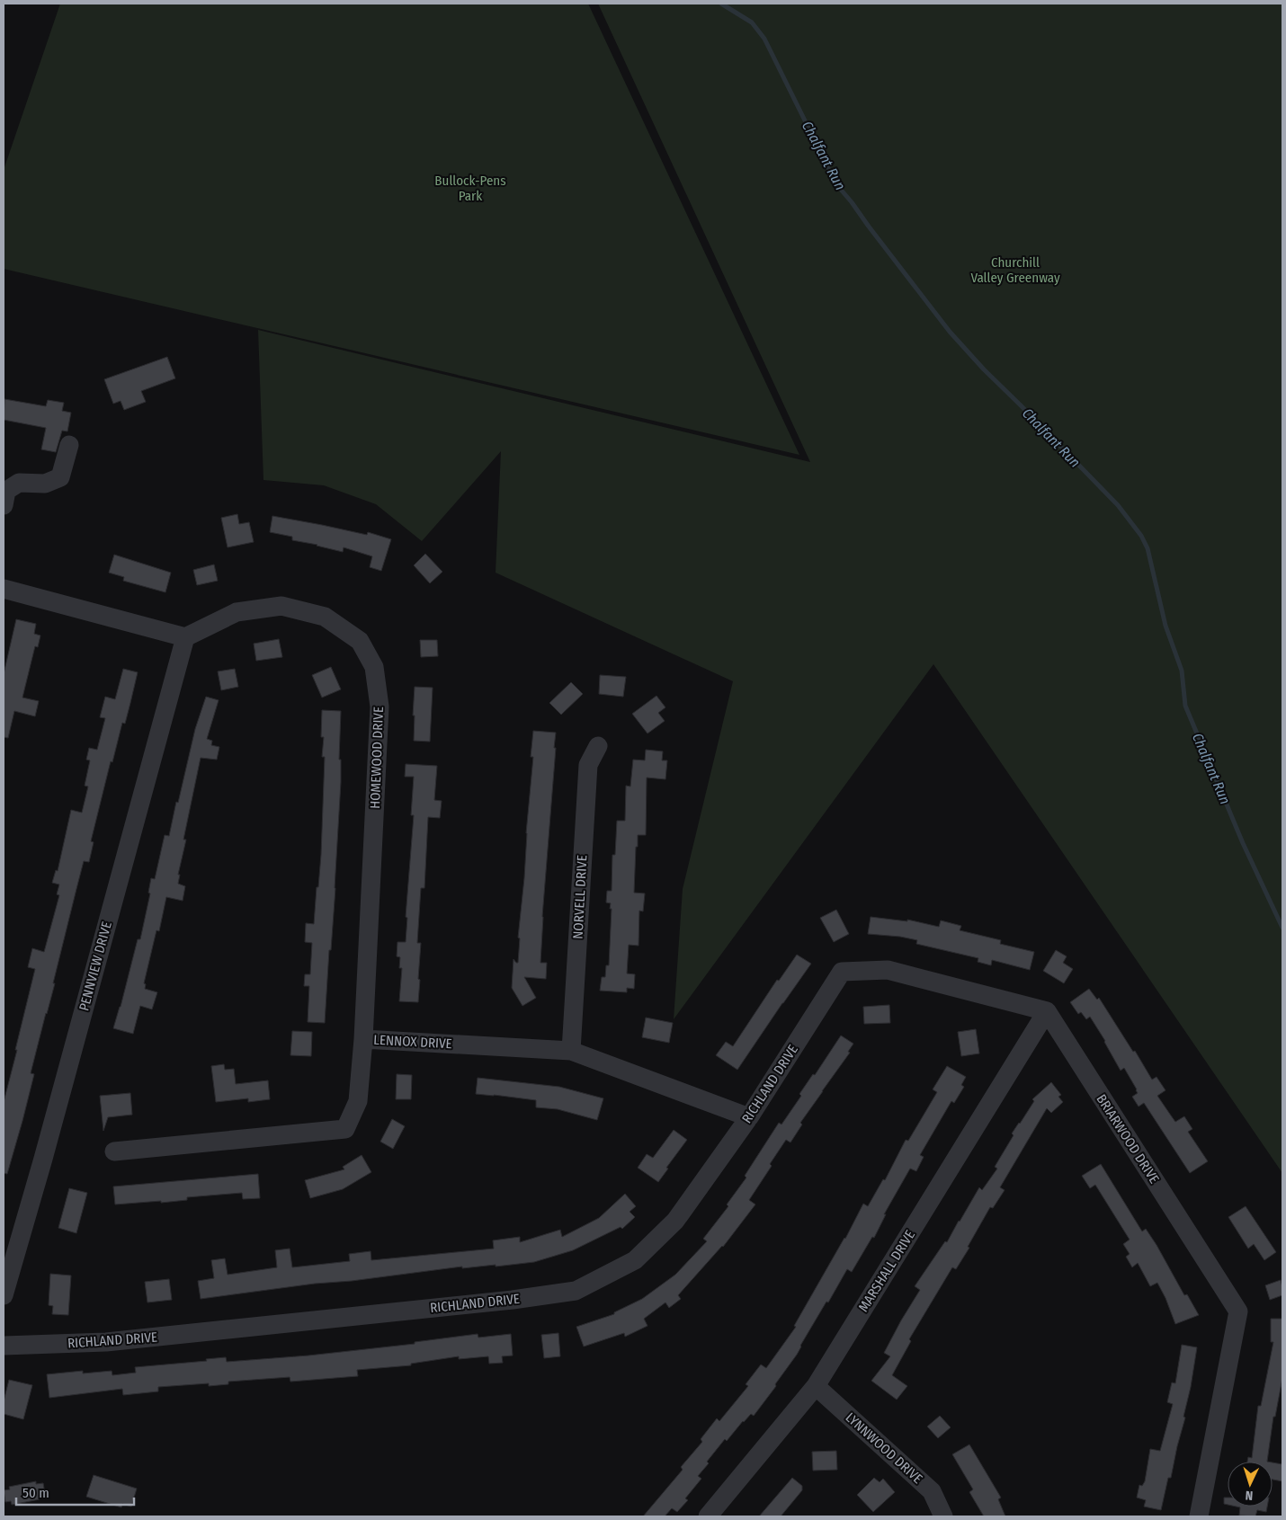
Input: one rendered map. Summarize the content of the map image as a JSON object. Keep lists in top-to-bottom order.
{
  "streets": {
    "street": [
      "HOMEWOOD DRIVE",
      "NORVELL DRIVE",
      "PENNVIEW DRIVE",
      "LENNOX DRIVE",
      "RICHLAND DRIVE",
      "BRIARWOOD DRIVE",
      "MARSHALL DRIVE",
      "LYNNWOOD DRIVE"
    ]
  },
  "crossings": [
    ["HOMEWOOD DRIVE", "PENNVIEW DRIVE"],
    ["HOMEWOOD DRIVE", "LENNOX DRIVE"],
    ["NORVELL DRIVE", "LENNOX DRIVE"],
    ["LENNOX DRIVE", "RICHLAND DRIVE"],
    ["RICHLAND DRIVE", "BRIARWOOD DRIVE"],
    ["RICHLAND DRIVE", "MARSHALL DRIVE"],
    ["BRIARWOOD DRIVE", "MARSHALL DRIVE"],
    ["MARSHALL DRIVE", "LYNNWOOD DRIVE"]
  ],
  "water": ["Chalfant Run"],
  "parks": ["Bullock-Pens Park", "Churchill Valley Greenway"],
  "scale_bar": "50 m",
  "north": "bottom"
}
